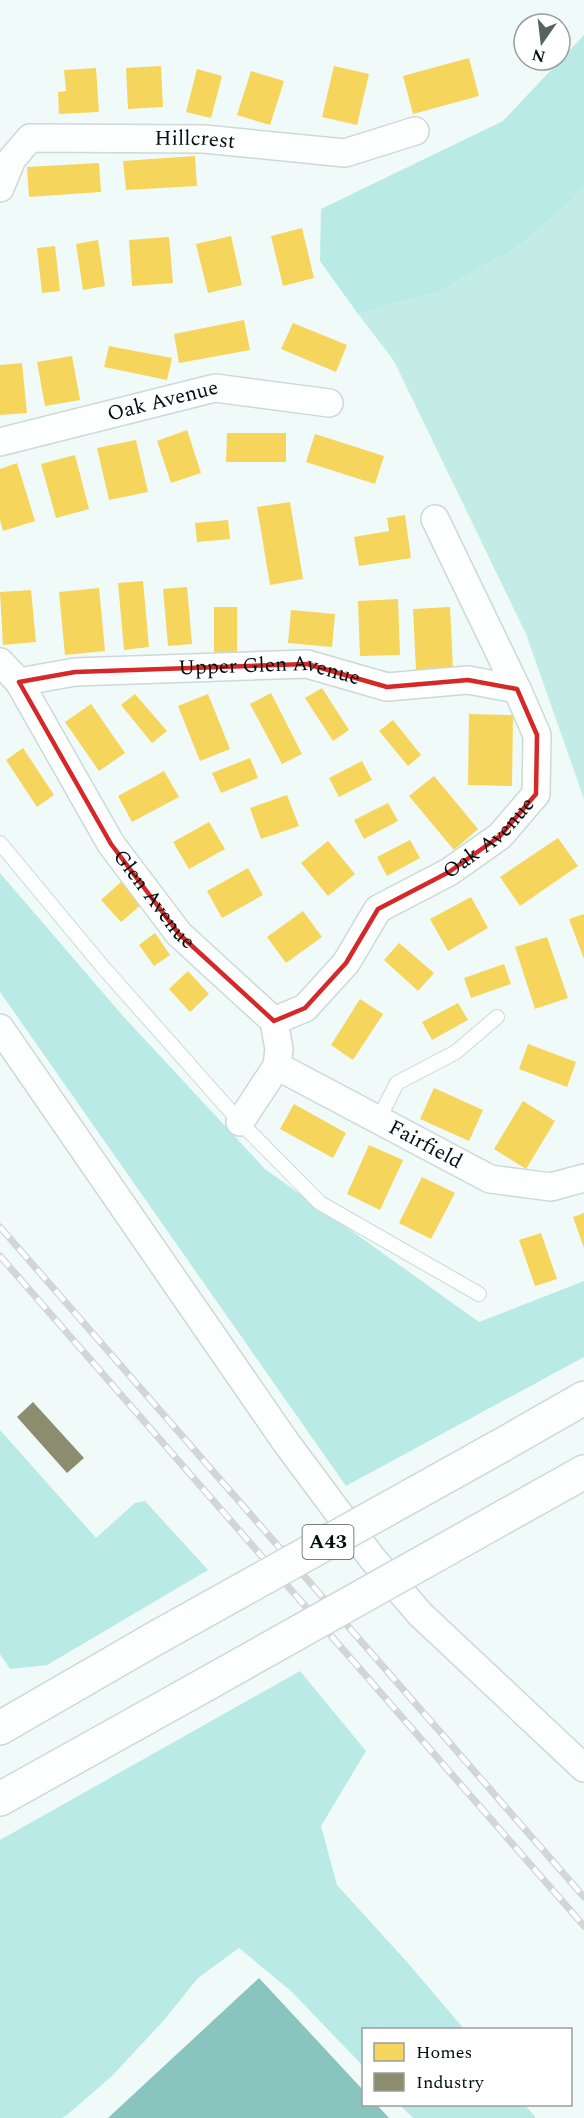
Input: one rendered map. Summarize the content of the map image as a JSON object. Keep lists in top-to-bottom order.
{
  "streets": {
    "highway": ["A43"],
    "street": [
      "Hillcrest",
      "Oak Avenue",
      "Upper Glen Avenue",
      "Glen Avenue",
      "Fairfield"
    ]
  },
  "crossings": [
    ["Oak Avenue", "Upper Glen Avenue"],
    ["Oak Avenue", "Glen Avenue"],
    ["Upper Glen Avenue", "Glen Avenue"]
  ],
  "legend": ["Homes", "Industry"],
  "north": "bottom"
}
